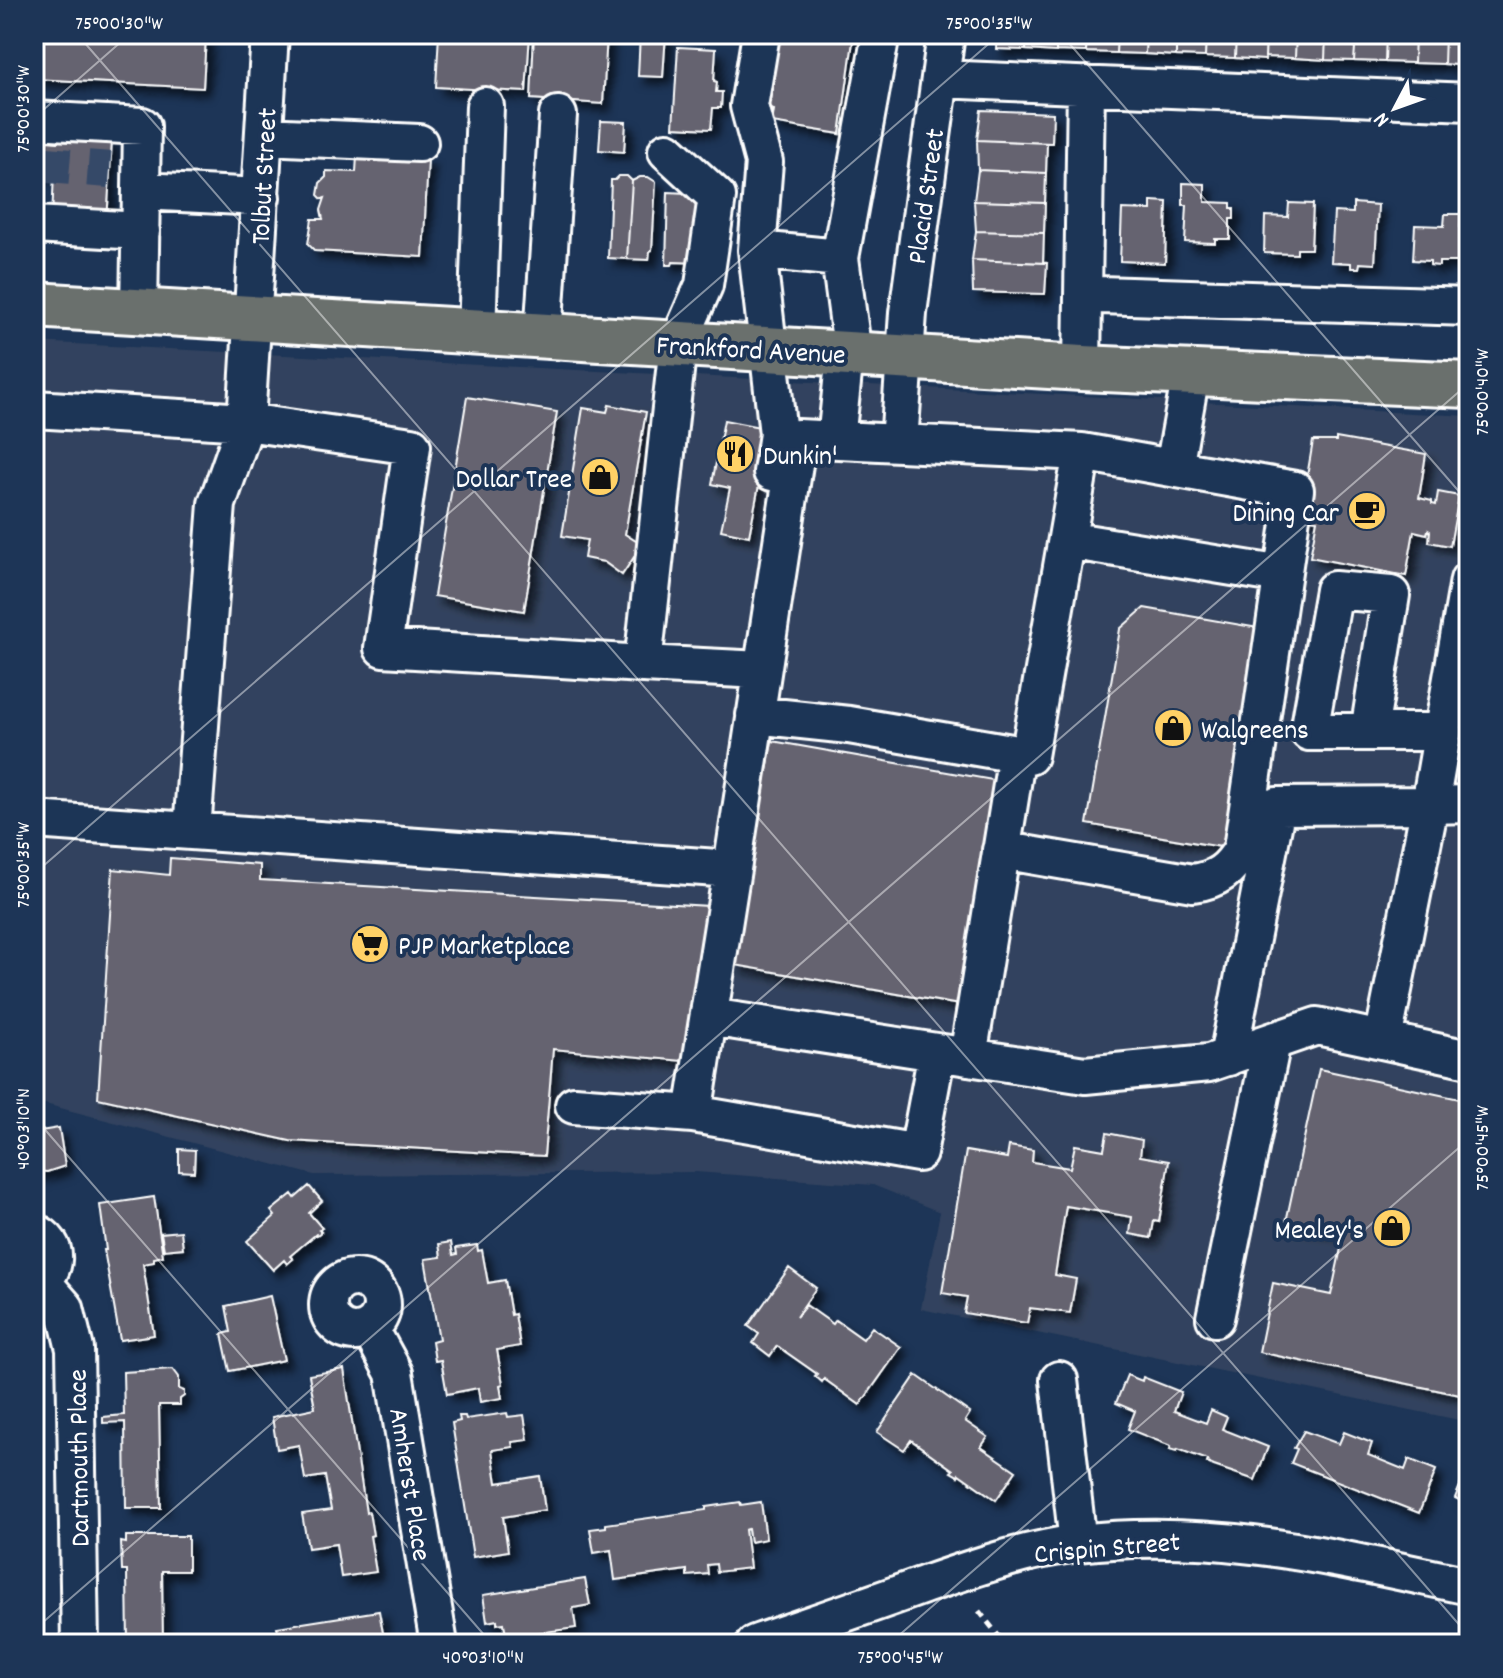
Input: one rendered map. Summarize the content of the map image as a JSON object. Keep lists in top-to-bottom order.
{
  "streets": {
    "main road": ["Frankford Avenue"],
    "street": [
      "Tolbut Street",
      "Placid Street",
      "Dartmouth Place",
      "Amherst Place",
      "Crispin Street"
    ]
  },
  "crossings": [
    ["Tolbut Street", "Frankford Avenue"],
    ["Placid Street", "Frankford Avenue"]
  ],
  "places": {
    "restaurant": ["Dunkin'"],
    "shop": ["Dollar Tree", "Walgreens", "Mealey's"],
    "cafe": ["Dining Car"],
    "supermarket": ["PJP Marketplace"]
  },
  "north": "bottom left",
  "coordinates": [
    "75°00'30\"W",
    "75°00'35\"W",
    "75°00'40\"W",
    "40°03'10\"N",
    "75°00'45\"W"
  ]
}
